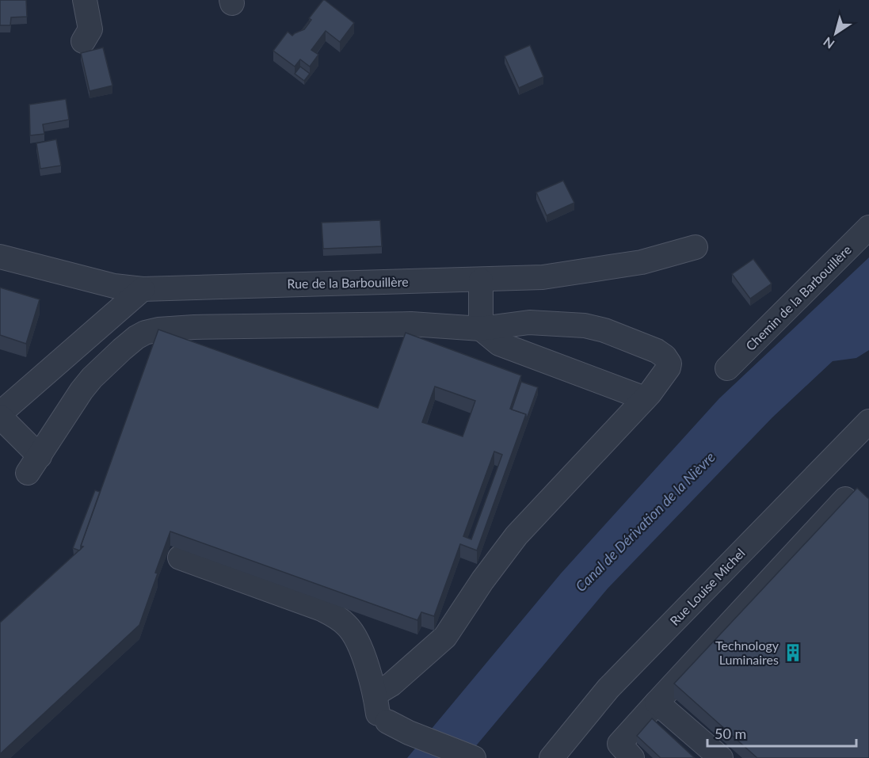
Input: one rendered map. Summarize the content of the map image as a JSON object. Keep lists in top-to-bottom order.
{
  "streets": {
    "street": ["Rue de la Barbouillère", "Chemin de la Barbouillère", "Rue Louise Michel"]
  },
  "water": ["Canal de Dérivation de la Nièvre"],
  "places": {
    "building": ["Technology Luminaires"]
  },
  "scale_bar": "50 m",
  "north": "bottom left"
}
